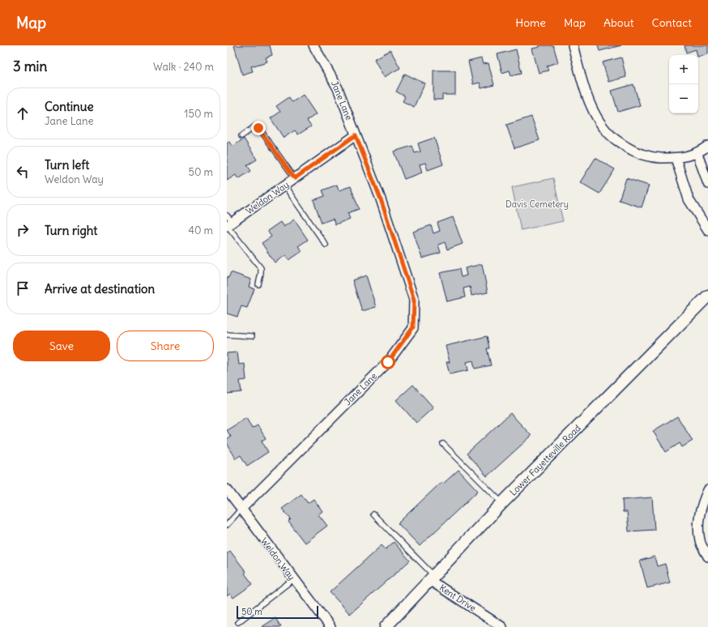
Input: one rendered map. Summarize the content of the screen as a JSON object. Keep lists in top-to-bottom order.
{
  "streets": {
    "street": [
      "Jane Lane",
      "Weldon Way",
      "Lower Fayetteville Road",
      "Kent Drive"
    ]
  },
  "crossings": [
    ["Jane Lane", "Weldon Way"],
    ["Lower Fayetteville Road", "Kent Drive"]
  ],
  "parks": ["Davis Cemetery"],
  "scale_bar": "50 m",
  "page": {
    "header": "Map",
    "nav": [
      "Home",
      "Map",
      "About",
      "Contact"
    ],
    "heading": ["3 min", "Walk · 240 m"],
    "map_buttons": ["+", "−"],
    "list": [
      ["Continue", "Jane Lane", "150 m"],
      ["Turn left", "Weldon Way", "50 m"],
      ["Turn right", "40 m"],
      "Arrive at destination"
    ],
    "buttons": ["Save", "Share"],
    "scale": "50 m"
  }
}
